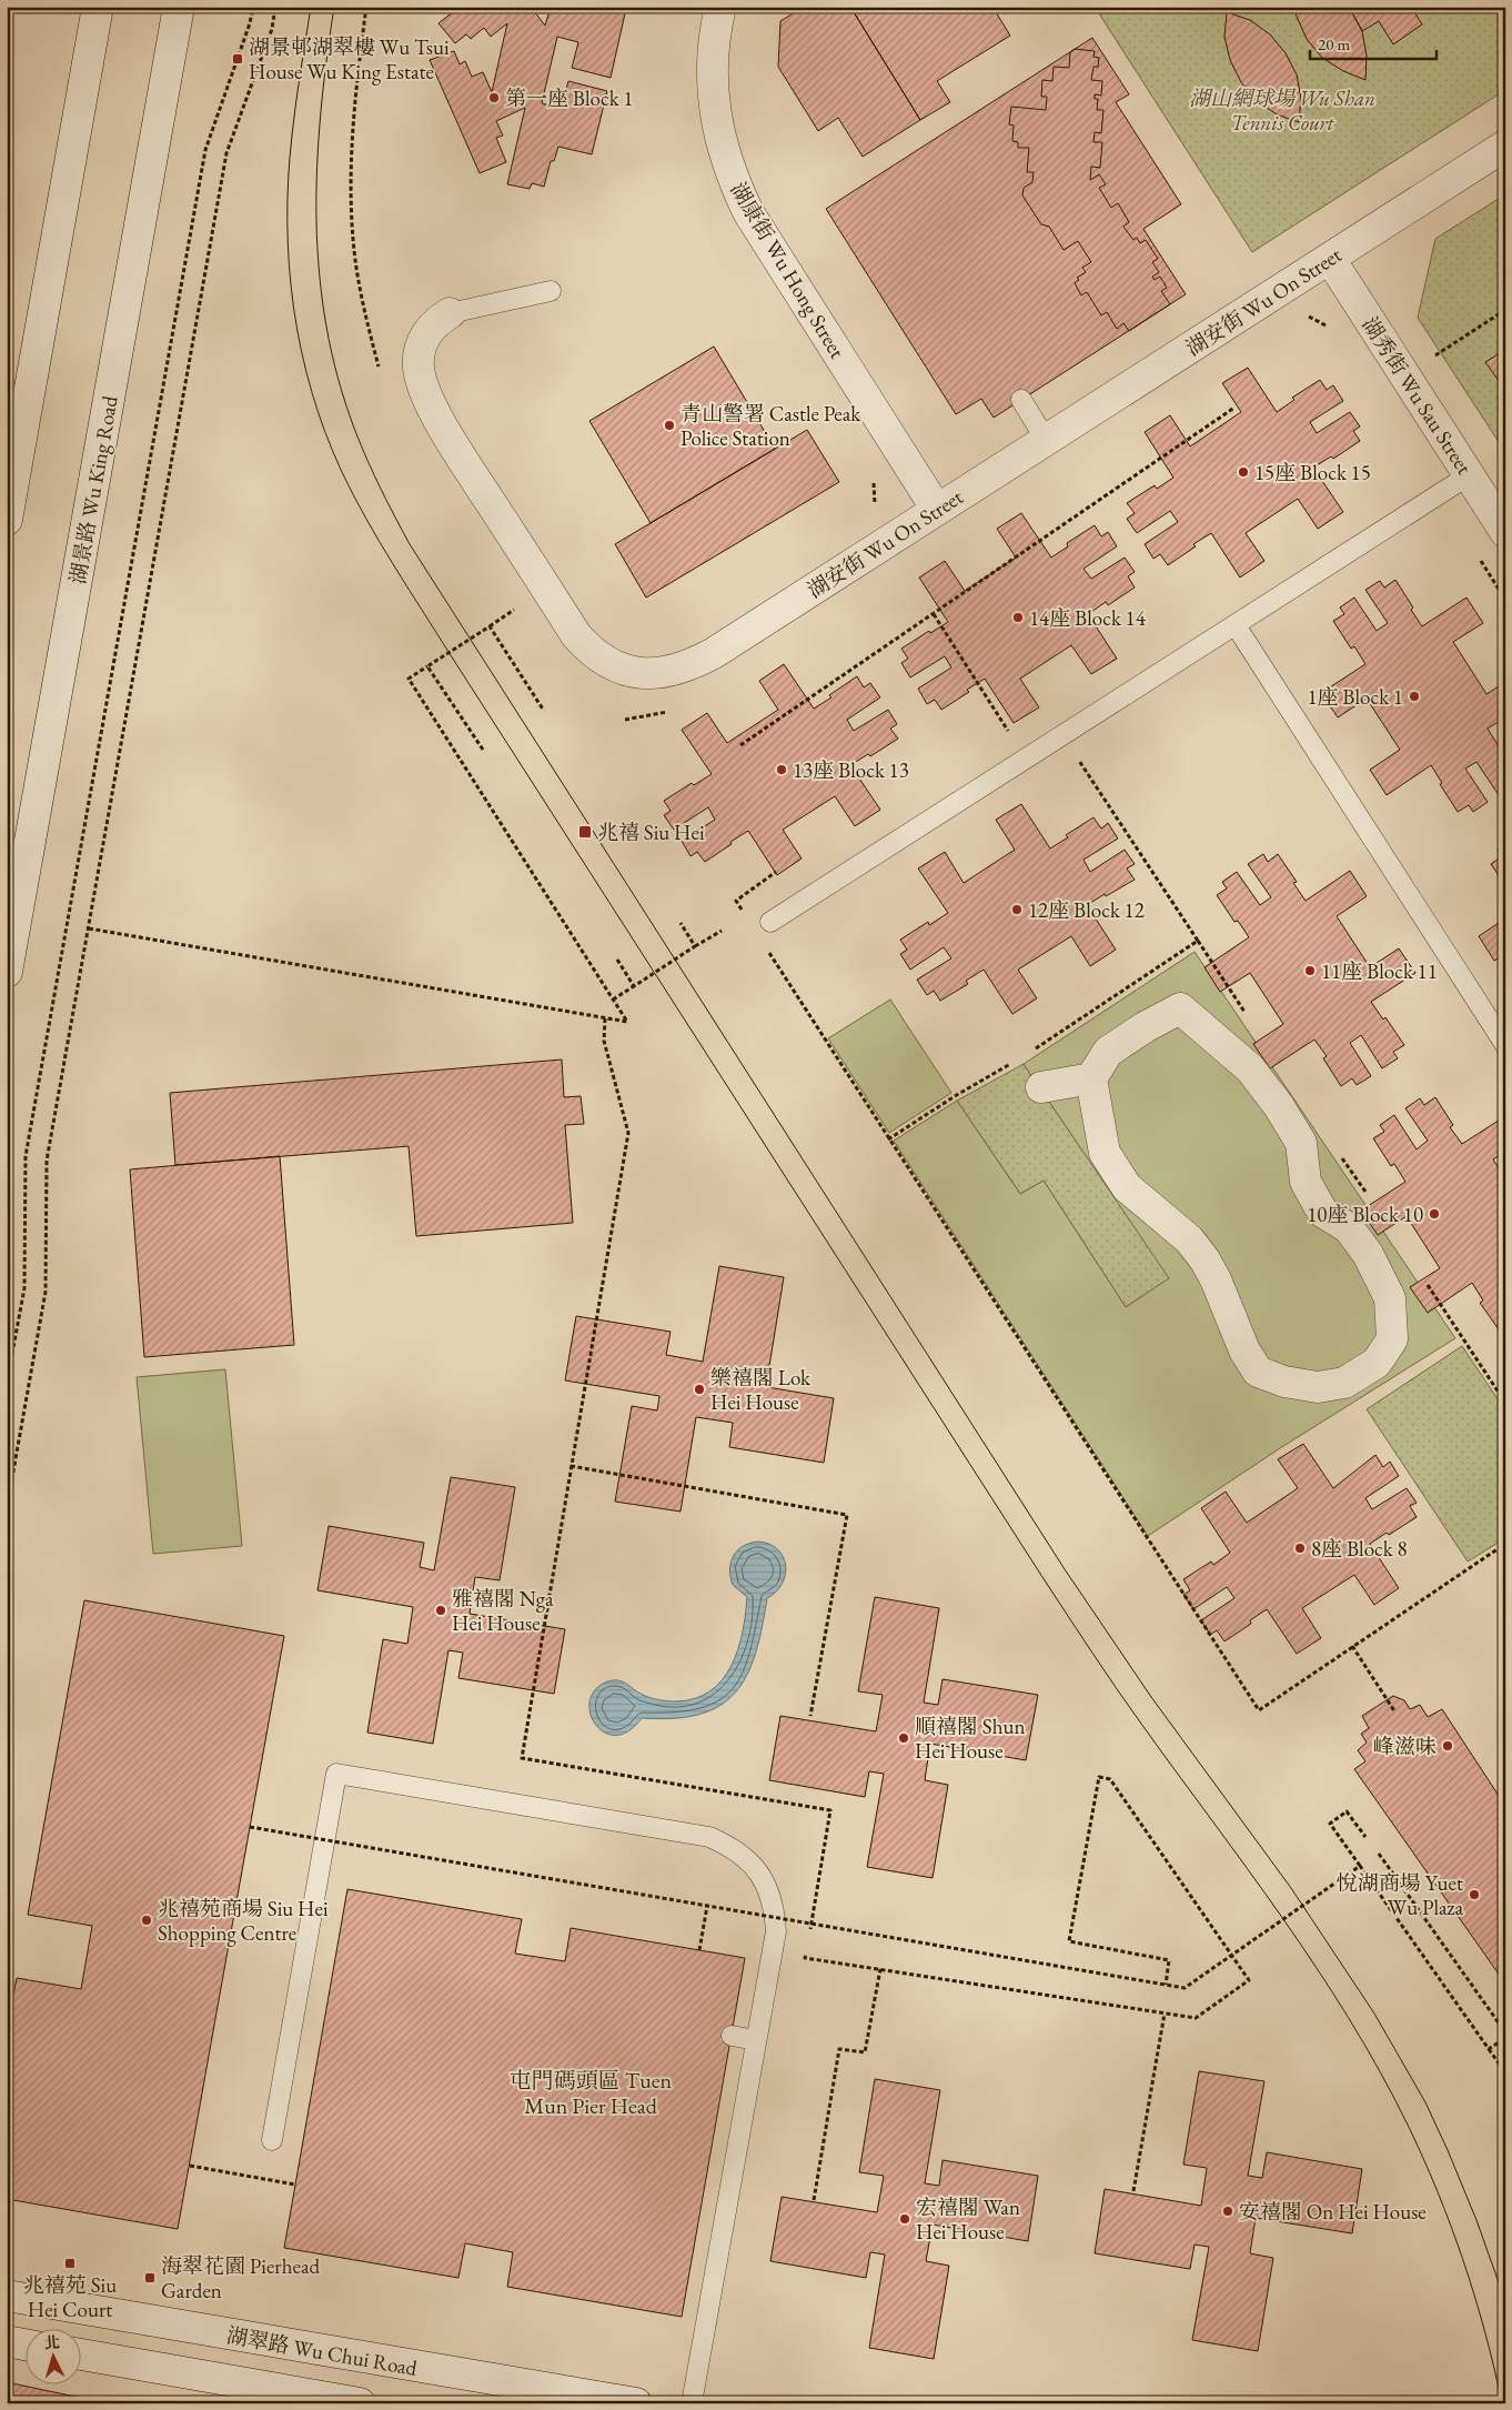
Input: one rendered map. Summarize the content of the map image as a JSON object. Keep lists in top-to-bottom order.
{
  "streets": {
    "street": [
      "湖康街 Wu Hong Street",
      "湖安街 Wu On Street",
      "湖秀街 Wu Sau Street",
      "湖景路 Wu King Road",
      "湖翠路 Wu Chui Road"
    ]
  },
  "crossings": [
    ["湖康街 Wu Hong Street", "湖安街 Wu On Street"],
    ["湖安街 Wu On Street", "湖秀街 Wu Sau Street"]
  ],
  "districts": ["屯門碼頭區 Tuen Mun Pier Head"],
  "parks": ["湖山網球場 Wu Shan Tennis Court"],
  "places": {
    "transit": [
      "湖景邨湖翠樓 Wu Tsui House Wu King Estate",
      "兆禧 Siu Hei",
      "兆禧苑 Siu Hei Court",
      "海翠花園 Pierhead Garden"
    ],
    "other": [
      "第一座 Block 1",
      "青山警署 Castle Peak Police Station",
      "15座 Block 15",
      "14座 Block 14",
      "1座 Block 1",
      "13座 Block 13",
      "12座 Block 12",
      "11座 Block 11",
      "10座 Block 10",
      "樂禧閣 Lok Hei House",
      "8座 Block 8",
      "雅禧閣 Nga Hei House",
      "順禧閣 Shun Hei House",
      "峰滋味",
      "悅湖商場 Yuet Wu Plaza",
      "兆禧苑商場 Siu Hei Shopping Centre",
      "安禧閣 On Hei House",
      "宏禧閣 Wan Hei House"
    ]
  },
  "scale_bar": "20 m",
  "north": "top"
}
